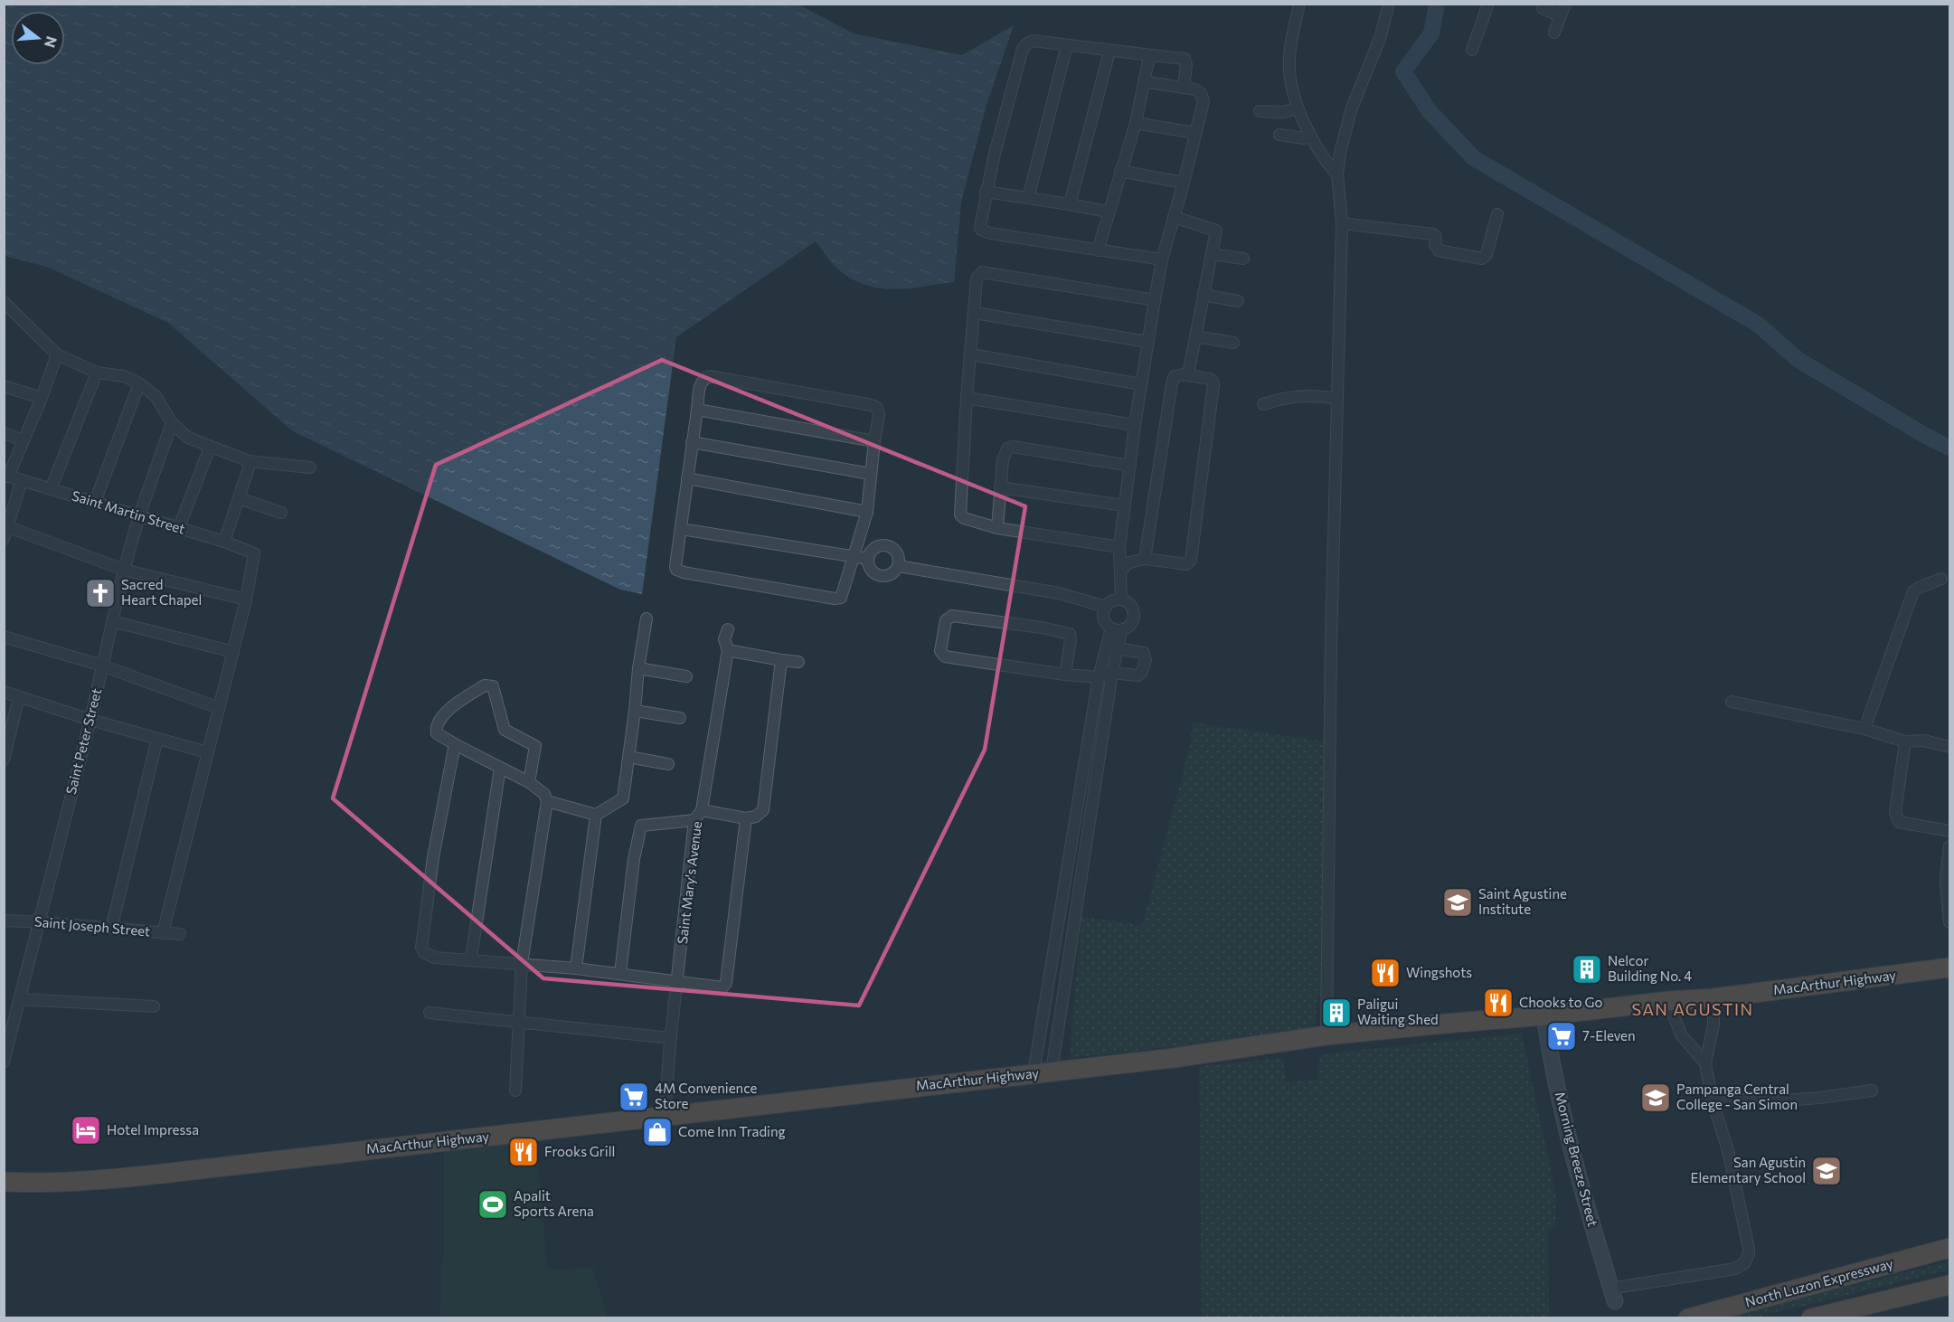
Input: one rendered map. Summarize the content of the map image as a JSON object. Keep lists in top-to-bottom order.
{
  "streets": {
    "highway": ["MacArthur Highway", "North Luzon Expressway"],
    "main road": ["Morning Breeze Street"],
    "street": [
      "Saint Martin Street",
      "Saint Peter Street",
      "Saint Mary's Avenue",
      "Saint Joseph Street"
    ]
  },
  "crossings": [
    ["Saint Martin Street", "Saint Peter Street"],
    ["Saint Peter Street", "Saint Joseph Street"],
    ["Saint Mary's Avenue", "MacArthur Highway"],
    ["MacArthur Highway", "Morning Breeze Street"]
  ],
  "districts": ["SAN AGUSTIN"],
  "places": {
    "church": ["Sacred Heart Chapel"],
    "school or university": ["Saint Agustine Institute", "Pampanga Central College - San Simon", "San Agustin Elementary School"],
    "building": ["Nelcor Building No. 4", "Paligui Waiting Shed"],
    "restaurant": ["Wingshots", "Chooks to Go", "Frooks Grill"],
    "supermarket": ["7-Eleven", "4M Convenience Store"],
    "hotel": ["Hotel Impressa"],
    "shop": ["Come Inn Trading"],
    "sports": ["Apalit Sports Arena"]
  },
  "north": "right"
}
